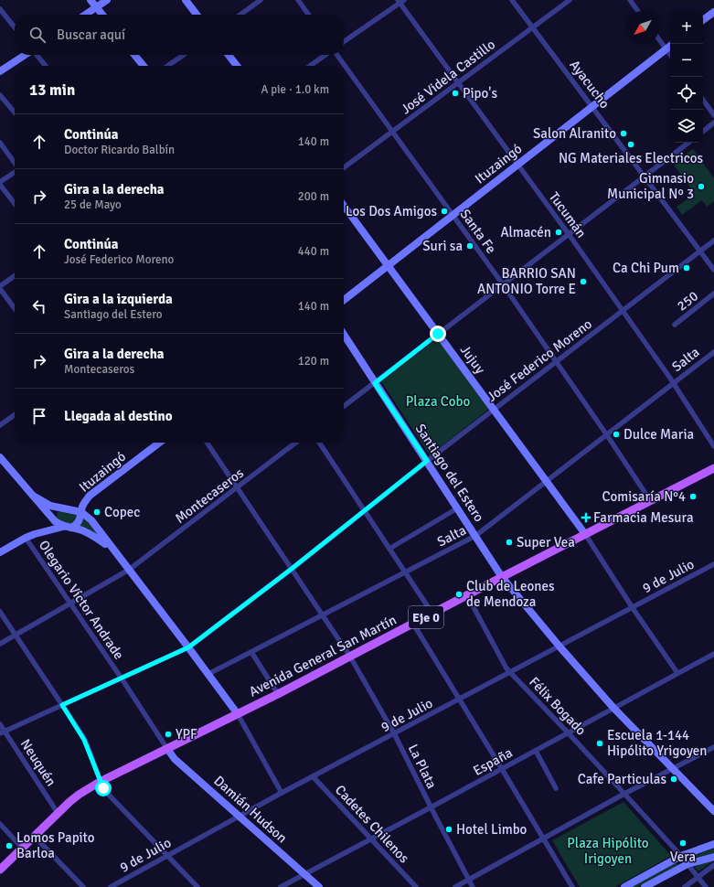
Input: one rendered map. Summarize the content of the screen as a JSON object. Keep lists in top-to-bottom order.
{
  "streets": {
    "main road": ["Eje 0", "Avenida General San Martín"],
    "street": [
      "José Videla Castillo",
      "Ayacucho",
      "Ituzaingó",
      "Tucumán",
      "Santa Fe",
      "250",
      "Jujuy",
      "Salta",
      "José Federico Moreno",
      "Santiago del Estero",
      "Montecaseros",
      "9 de Julio",
      "Olegario Víctor Andrade",
      "Félix Bogado",
      "España",
      "Neuquén",
      "La Plata",
      "Damián Hudson",
      "Cadetes Chilenos"
    ]
  },
  "crossings": [
    ["José Videla Castillo", "Ayacucho"],
    ["José Videla Castillo", "Tucumán"],
    ["José Videla Castillo", "Santa Fe"],
    ["Ayacucho", "Ituzaingó"],
    ["Ayacucho", "José Federico Moreno"],
    ["Ituzaingó", "Tucumán"],
    ["Ituzaingó", "Santa Fe"],
    ["Ituzaingó", "Jujuy"],
    ["Tucumán", "Salta"],
    ["Tucumán", "José Federico Moreno"],
    ["Santa Fe", "Salta"],
    ["Santa Fe", "José Federico Moreno"],
    ["Santa Fe", "Avenida General San Martín"],
    ["Jujuy", "Salta"],
    ["Jujuy", "José Federico Moreno"],
    ["Jujuy", "Avenida General San Martín"],
    ["Salta", "Santiago del Estero"],
    ["Salta", "La Plata"],
    ["José Federico Moreno", "Santiago del Estero"],
    ["José Federico Moreno", "Olegario Víctor Andrade"],
    ["José Federico Moreno", "Neuquén"],
    ["José Federico Moreno", "La Plata"],
    ["Santiago del Estero", "9 de Julio"],
    ["Santiago del Estero", "Avenida General San Martín"],
    ["Santiago del Estero", "España"],
    ["Montecaseros", "Olegario Víctor Andrade"],
    ["Montecaseros", "La Plata"],
    ["9 de Julio", "Félix Bogado"],
    ["9 de Julio", "La Plata"],
    ["9 de Julio", "Damián Hudson"],
    ["9 de Julio", "Cadetes Chilenos"],
    ["Olegario Víctor Andrade", "Avenida General San Martín"],
    ["Olegario Víctor Andrade", "Damián Hudson"],
    ["Avenida General San Martín", "Félix Bogado"],
    ["Avenida General San Martín", "Neuquén"],
    ["Avenida General San Martín", "La Plata"],
    ["Avenida General San Martín", "Damián Hudson"],
    ["Félix Bogado", "España"],
    ["España", "La Plata"],
    ["España", "Damián Hudson"],
    ["España", "Cadetes Chilenos"]
  ],
  "parks": ["Plaza Cobo", "Plaza Hipólito Irigoyen"],
  "places": {
    "other": [
      "Pipo's",
      "Salon Alranito",
      "NG Materiales Electricos",
      "Gimnasio Municipal Nº 3",
      "Los Dos Amigos",
      "Almacén",
      "Suri sa",
      "Ca Chi Pum",
      "BARRIO SAN ANTONIO Torre E",
      "Dulce Maria",
      "Comisaría N°4",
      "Copec",
      "Super Vea",
      "Club de Leones de Mendoza",
      "YPF",
      "Escuela 1-144 Hipólito Yrigoyen",
      "Cafe Particulas",
      "Hotel Limbo",
      "Vera",
      "Lomos Papito Barloa"
    ],
    "health": ["Farmacia Mesura"]
  },
  "north": "bottom left",
  "page": {
    "map_buttons": ["+", "−"],
    "search": "Buscar aquí",
    "heading": ["13 min", "A pie · 1.0 km"],
    "list": [
      ["Continúa", "Doctor Ricardo Balbín", "140 m"],
      ["Gira a la derecha", "25 de Mayo", "200 m"],
      ["Continúa", "José Federico Moreno", "440 m"],
      ["Gira a la izquierda", "Santiago del Estero", "140 m"],
      ["Gira a la derecha", "Montecaseros", "120 m"],
      "Llegada al destino"
    ]
  }
}
